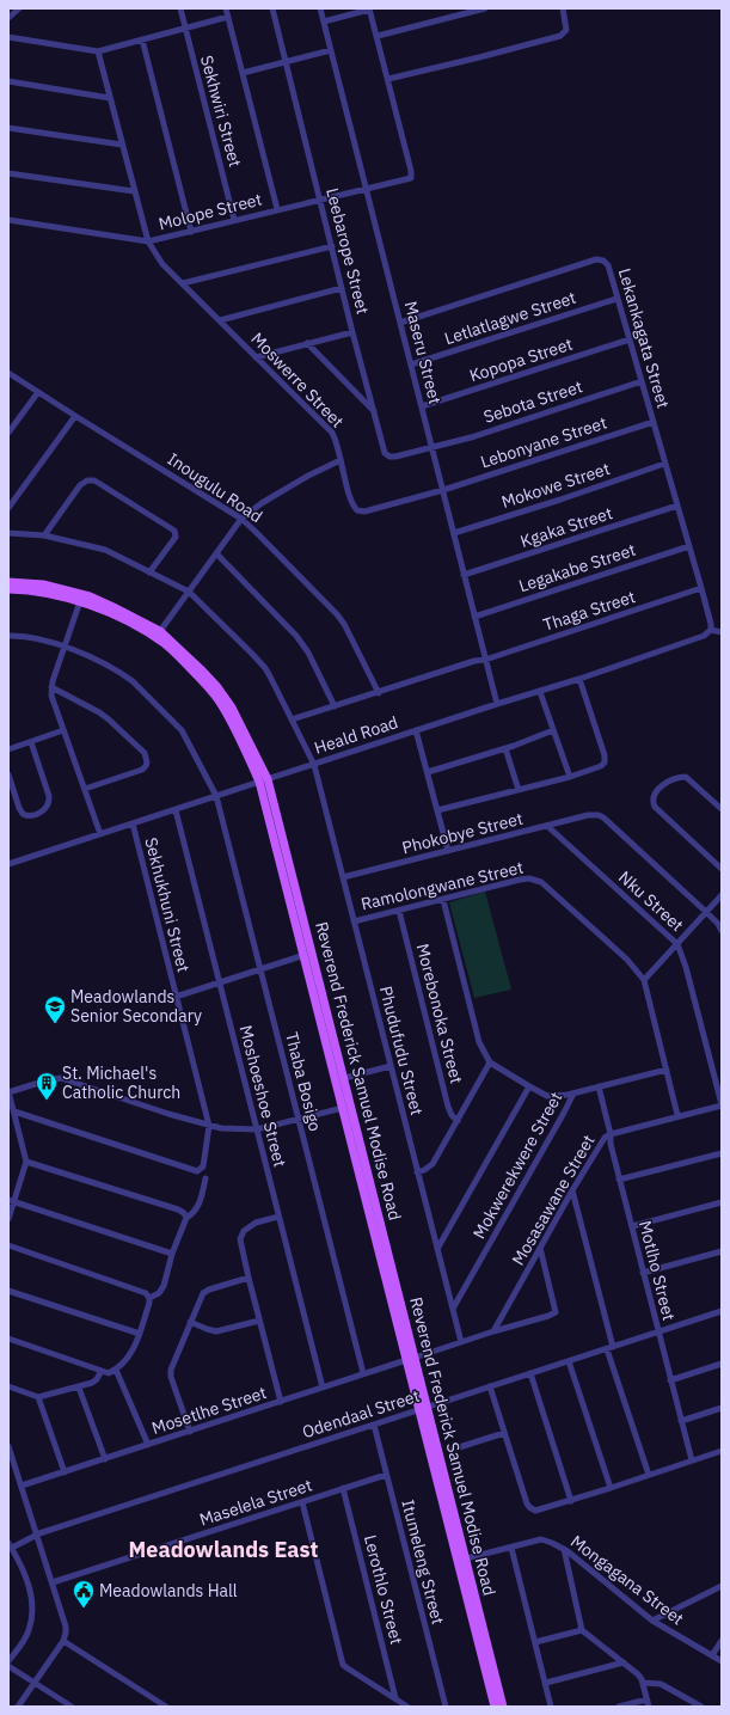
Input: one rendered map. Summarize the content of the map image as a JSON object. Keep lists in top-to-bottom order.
{
  "streets": {
    "main road": ["Reverend Frederick Samuel Modise Road"],
    "street": [
      "Sekhwiri Street",
      "Molope Street",
      "Leebarope Street",
      "Letlatlagwe Street",
      "Lekankagata Street",
      "Maseru Street",
      "Kopopa Street",
      "Moswerre Street",
      "Sebota Street",
      "Lebonyane Street",
      "Mokowe Street",
      "Inougulu Road",
      "Kgaka Street",
      "Legakabe Street",
      "Thaga Street",
      "Heald Road",
      "Phokobye Street",
      "Ramolongwane Street",
      "Nku Street",
      "Sekhukhuni Street",
      "Morebonoka Street",
      "Phudufudu Street",
      "Thaba Bosigo",
      "Moshoeshoe Street",
      "Mokwerekwere Street",
      "Mosasawane Street",
      "Motlho Street",
      "Mosetlhe Street",
      "Odendaal Street",
      "Maselela Street",
      "Itumeleng Street",
      "Mongagana Street",
      "Lerothlo Street"
    ]
  },
  "crossings": [
    ["Sekhwiri Street", "Molope Street"],
    ["Molope Street", "Leebarope Street"],
    ["Molope Street", "Maseru Street"],
    ["Molope Street", "Moswerre Street"],
    ["Leebarope Street", "Maseru Street"],
    ["Leebarope Street", "Sebota Street"],
    ["Letlatlagwe Street", "Lekankagata Street"],
    ["Letlatlagwe Street", "Maseru Street"],
    ["Lekankagata Street", "Maseru Street"],
    ["Lekankagata Street", "Kopopa Street"],
    ["Lekankagata Street", "Sebota Street"],
    ["Lekankagata Street", "Lebonyane Street"],
    ["Lekankagata Street", "Mokowe Street"],
    ["Lekankagata Street", "Kgaka Street"],
    ["Lekankagata Street", "Legakabe Street"],
    ["Lekankagata Street", "Thaga Street"],
    ["Lekankagata Street", "Heald Road"],
    ["Maseru Street", "Kopopa Street"],
    ["Maseru Street", "Moswerre Street"],
    ["Maseru Street", "Sebota Street"],
    ["Maseru Street", "Lebonyane Street"],
    ["Maseru Street", "Mokowe Street"],
    ["Maseru Street", "Kgaka Street"],
    ["Maseru Street", "Legakabe Street"],
    ["Maseru Street", "Thaga Street"],
    ["Maseru Street", "Heald Road"],
    ["Moswerre Street", "Lebonyane Street"],
    ["Inougulu Road", "Thaga Street"],
    ["Thaga Street", "Phudufudu Street"],
    ["Heald Road", "Sekhukhuni Street"],
    ["Heald Road", "Phudufudu Street"],
    ["Heald Road", "Reverend Frederick Samuel Modise Road"],
    ["Heald Road", "Thaba Bosigo"],
    ["Heald Road", "Moshoeshoe Street"],
    ["Phokobye Street", "Nku Street"],
    ["Phokobye Street", "Phudufudu Street"],
    ["Ramolongwane Street", "Morebonoka Street"],
    ["Ramolongwane Street", "Phudufudu Street"],
    ["Ramolongwane Street", "Mokwerekwere Street"],
    ["Ramolongwane Street", "Mosasawane Street"],
    ["Nku Street", "Mosasawane Street"],
    ["Phudufudu Street", "Mokwerekwere Street"],
    ["Reverend Frederick Samuel Modise Road", "Mosetlhe Street"],
    ["Reverend Frederick Samuel Modise Road", "Odendaal Street"],
    ["Reverend Frederick Samuel Modise Road", "Mongagana Street"],
    ["Thaba Bosigo", "Mosetlhe Street"],
    ["Moshoeshoe Street", "Mosetlhe Street"],
    ["Mokwerekwere Street", "Motlho Street"],
    ["Mosasawane Street", "Motlho Street"],
    ["Motlho Street", "Odendaal Street"],
    ["Odendaal Street", "Itumeleng Street"],
    ["Maselela Street", "Itumeleng Street"],
    ["Maselela Street", "Lerothlo Street"]
  ],
  "districts": ["Meadowlands East"],
  "places": {
    "school or university": ["Meadowlands Senior Secondary"],
    "building": ["St. Michael's Catholic Church"],
    "public building": ["Meadowlands Hall"]
  }
}
